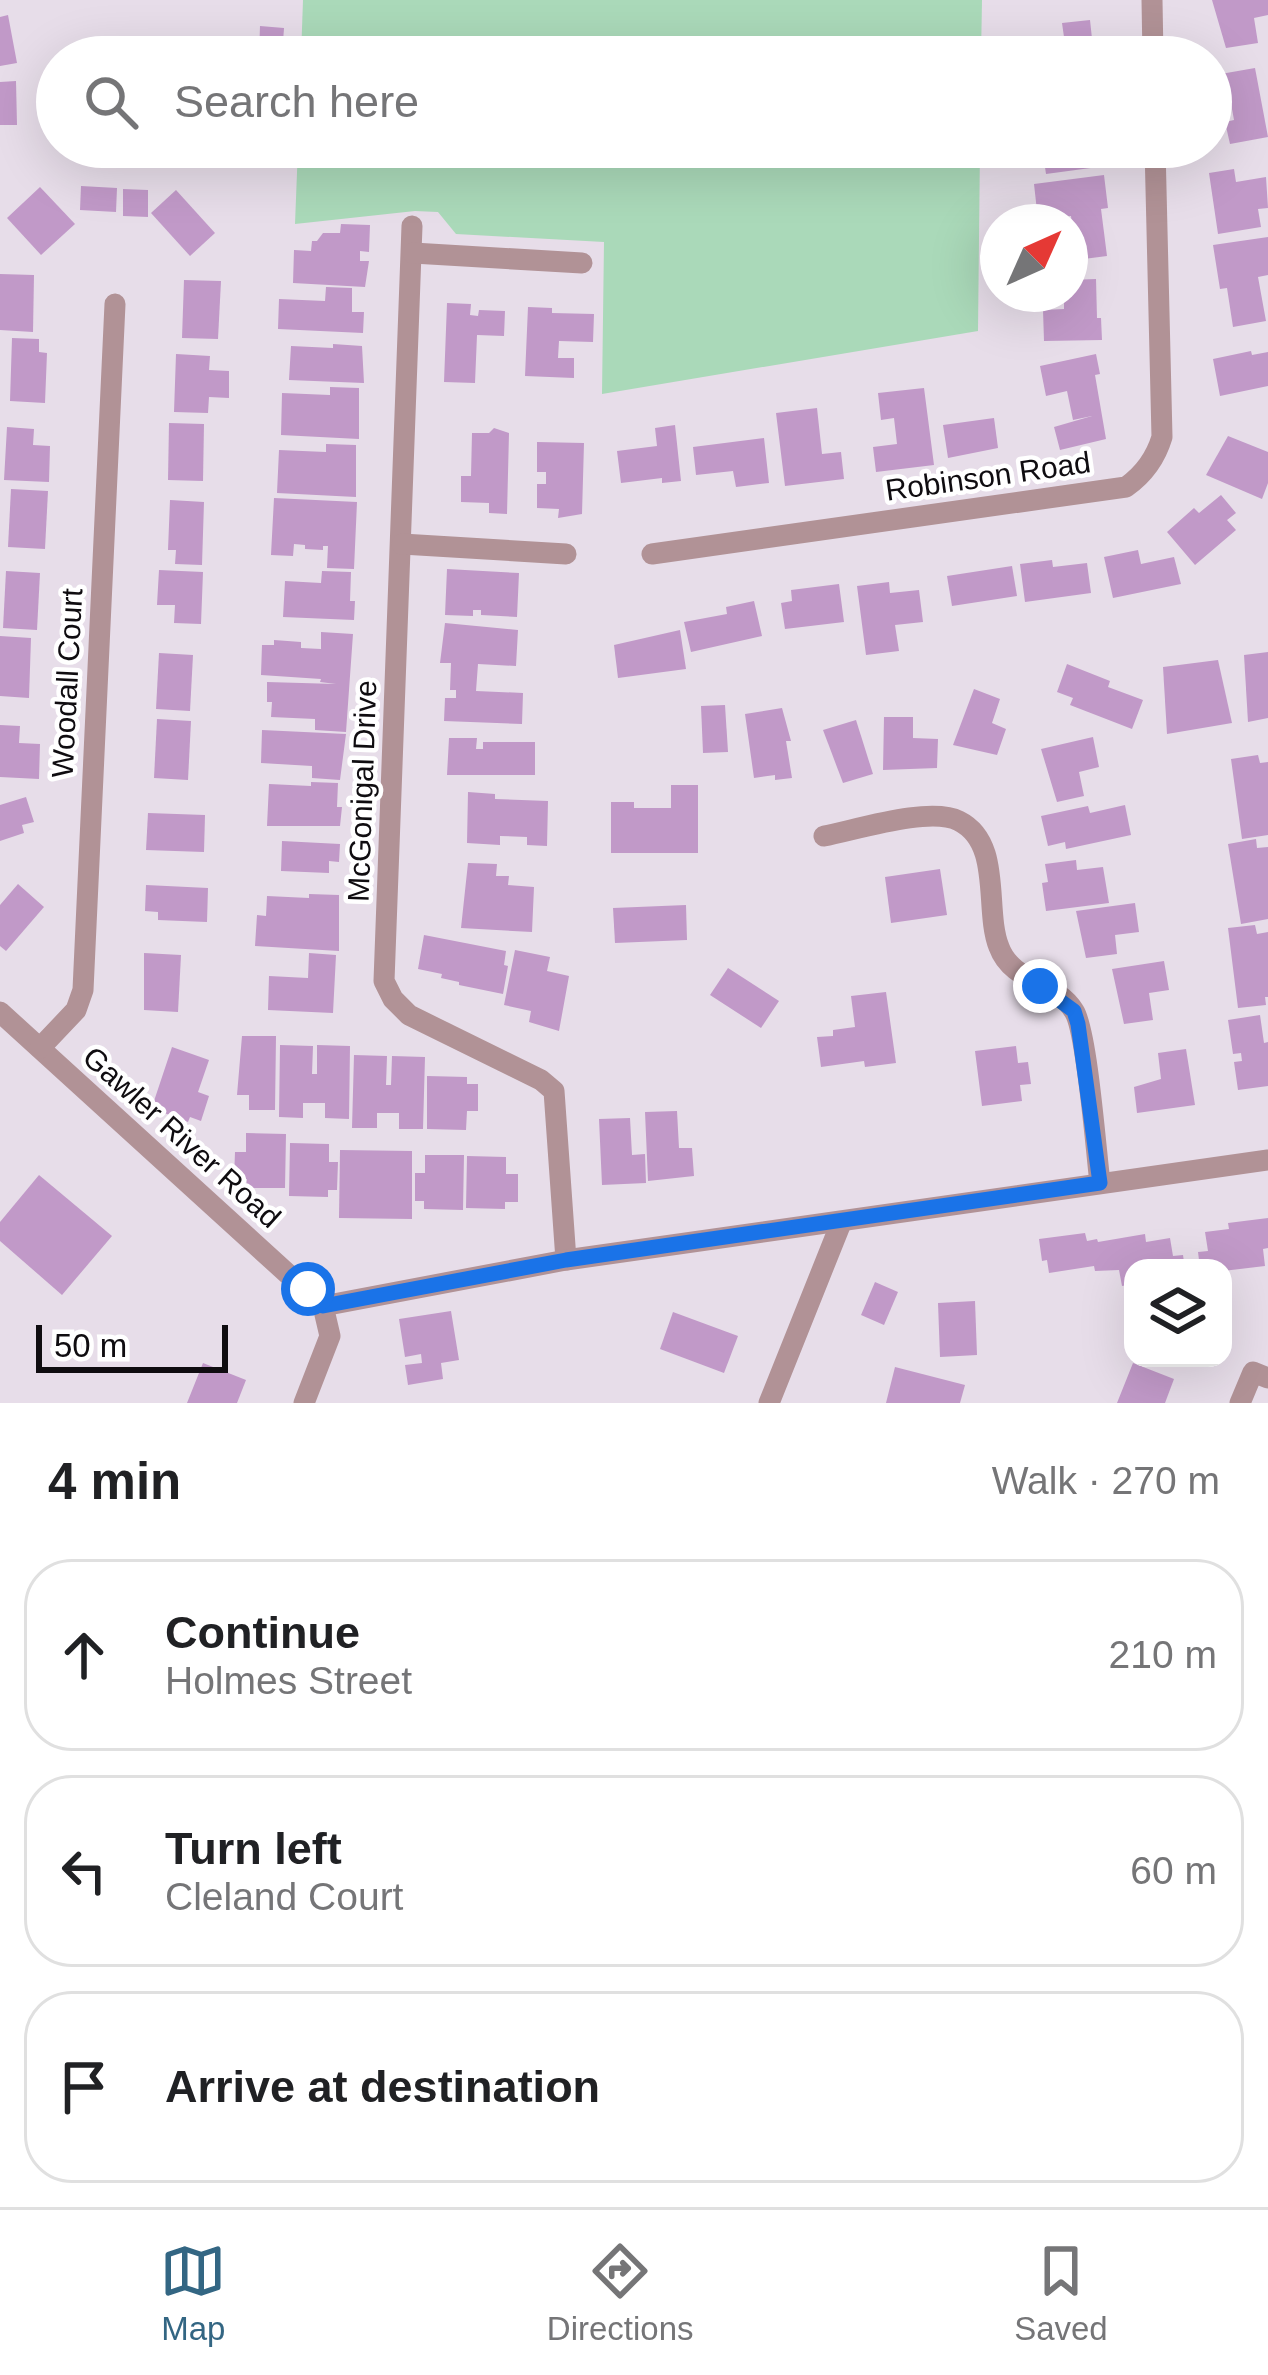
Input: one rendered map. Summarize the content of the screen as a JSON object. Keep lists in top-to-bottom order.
{
  "streets": {
    "street": [
      "Robinson Road",
      "Woodall Court",
      "McGonigal Drive",
      "Gawler River Road"
    ]
  },
  "crossings": [
    ["Woodall Court", "Gawler River Road"]
  ],
  "scale_bar": "50 m",
  "north": "top right",
  "page": {
    "search": "Search here",
    "scale": "50 m",
    "heading": ["4 min", "Walk · 270 m"],
    "list": [
      ["Continue", "Holmes Street", "210 m"],
      ["Turn left", "Cleland Court", "60 m"],
      "Arrive at destination"
    ],
    "nav": ["Map", "Directions", "Saved"]
  }
}
